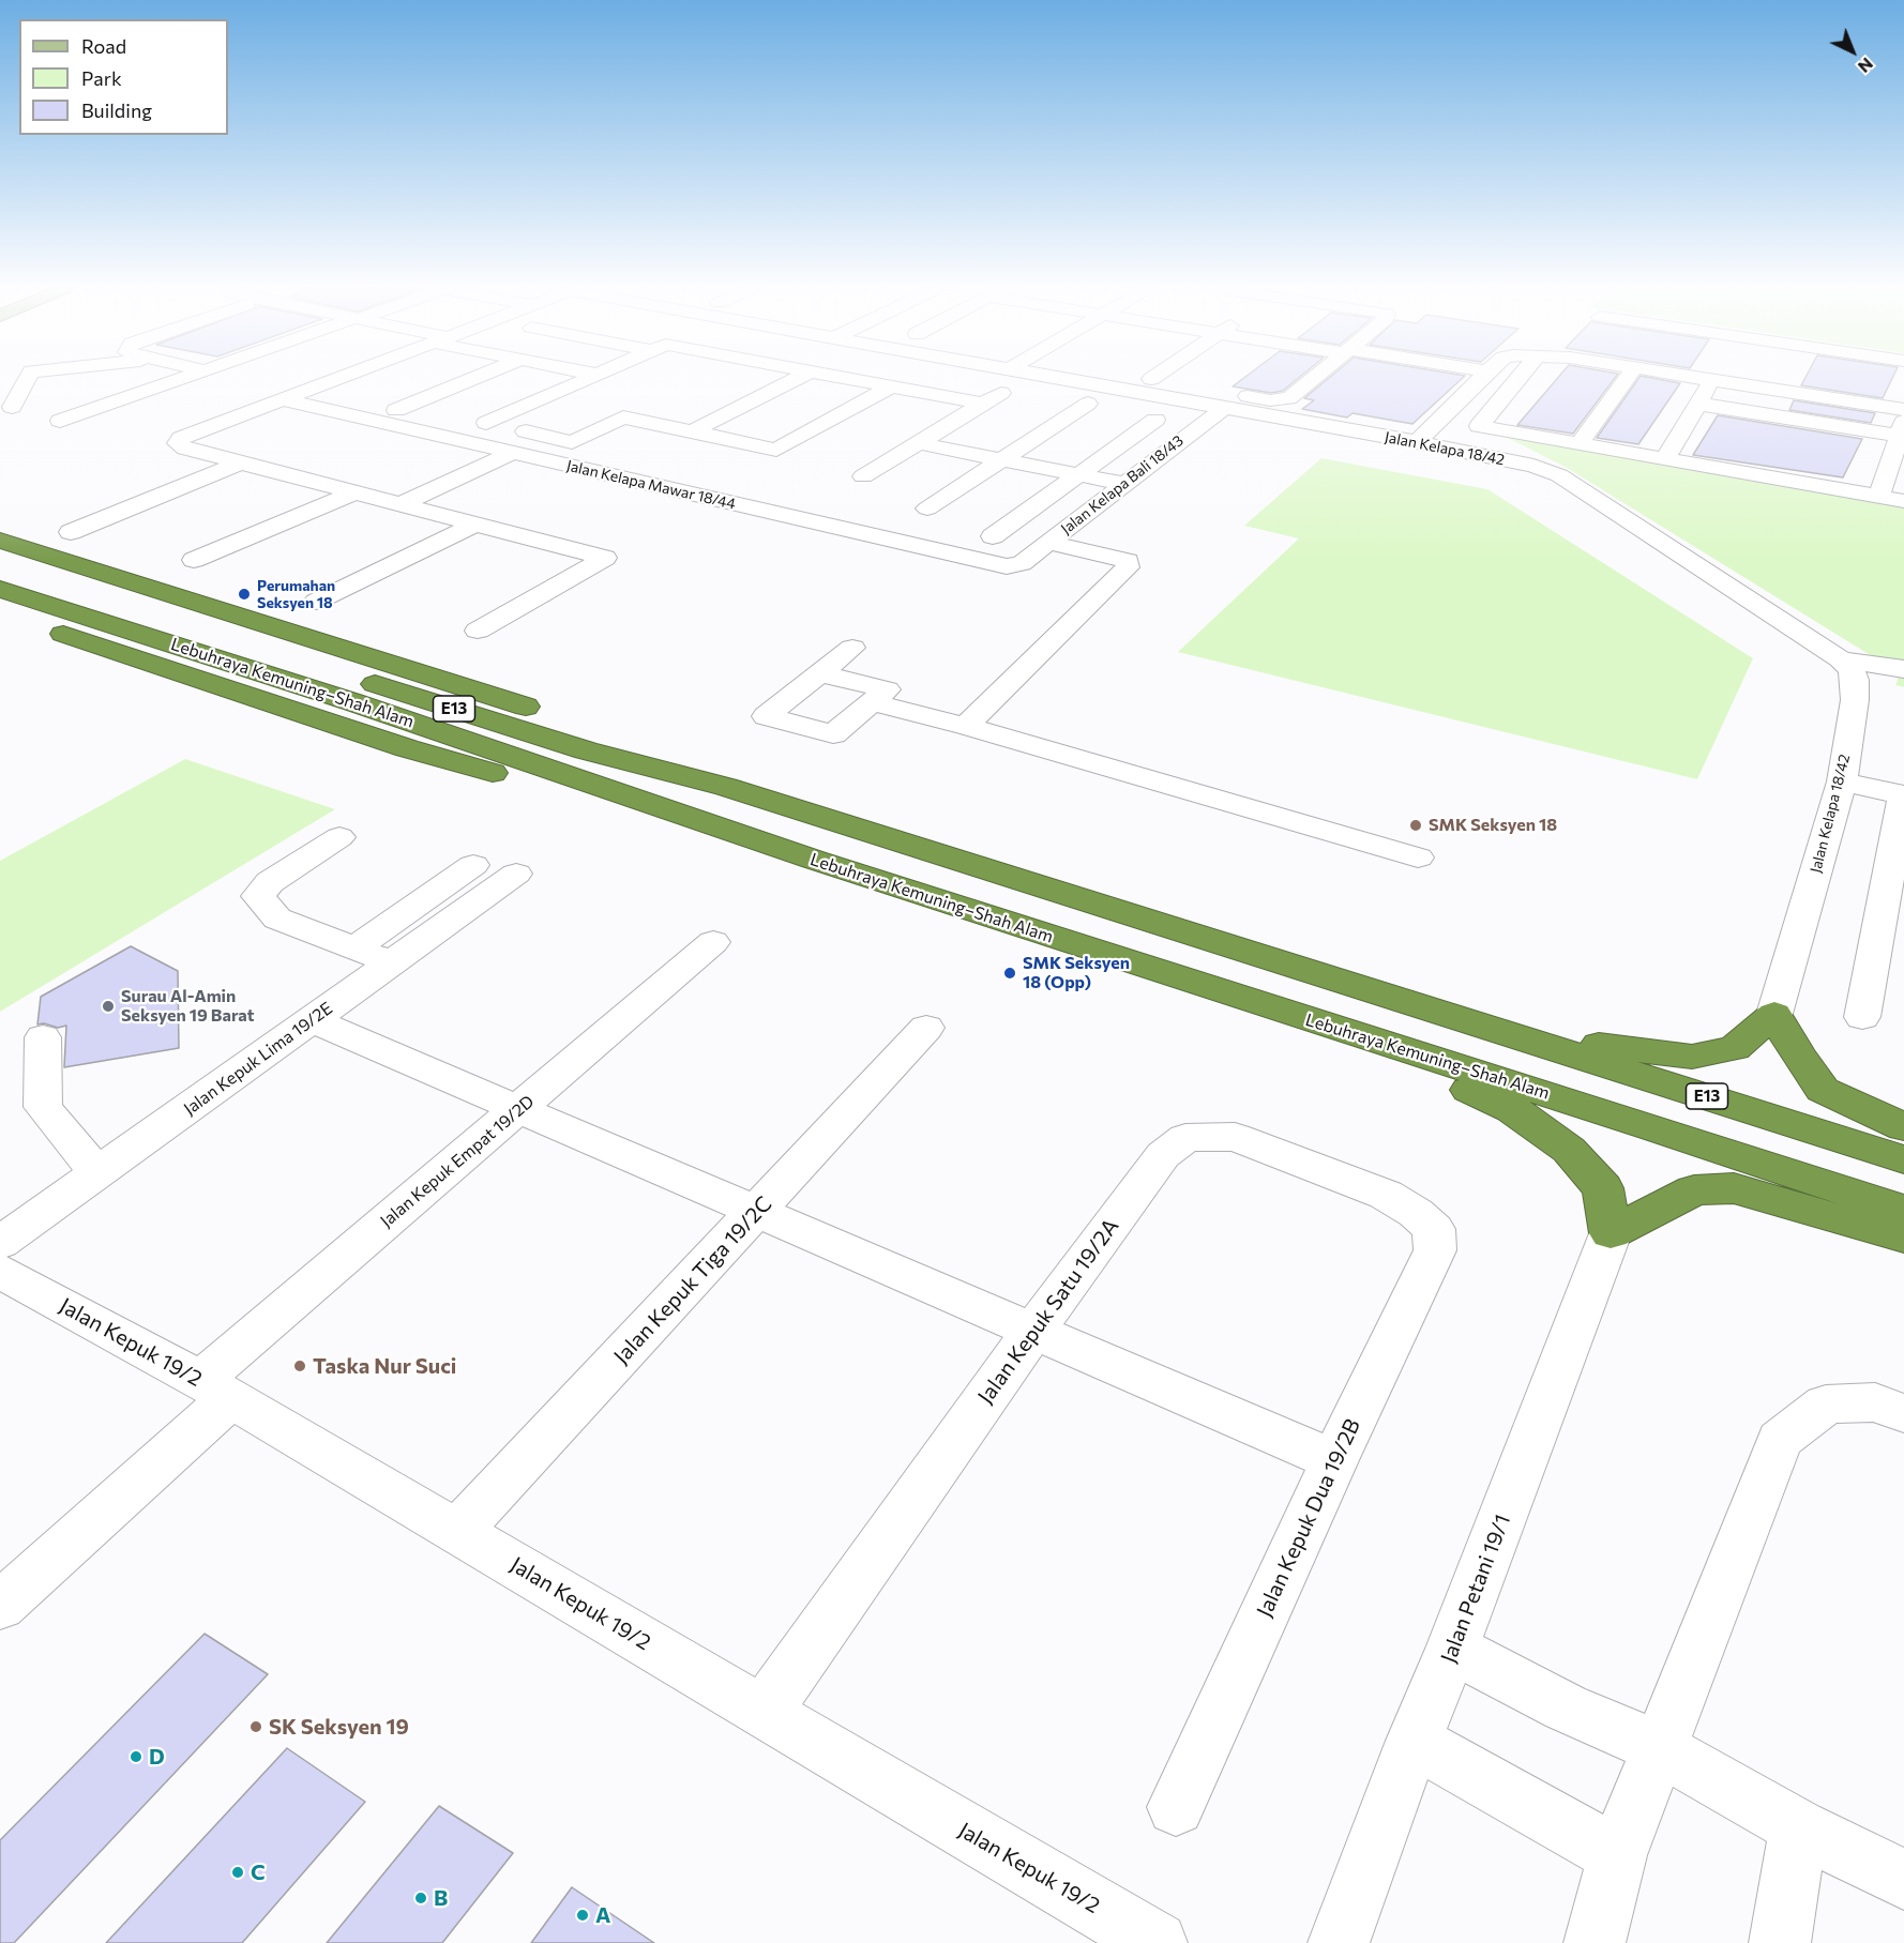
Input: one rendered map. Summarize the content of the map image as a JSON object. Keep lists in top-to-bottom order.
{
  "streets": {
    "highway": ["Lebuhraya Kemuning–Shah Alam", "E13"],
    "street": [
      "Jalan Kelapa 18/42",
      "Jalan Kelapa Mawar 18/44",
      "Jalan Kelapa Bali 18/43",
      "Jalan Kepuk Lima 19/2E",
      "Jalan Kepuk Empat 19/2D",
      "Jalan Kepuk Tiga 19/2C",
      "Jalan Kepuk Satu 19/2A",
      "Jalan Kepuk 19/2",
      "Jalan Kepuk Dua 19/2B",
      "Jalan Petani 19/1"
    ]
  },
  "crossings": [
    ["Jalan Kelapa 18/42", "Jalan Kelapa Bali 18/43"],
    ["Jalan Kelapa Mawar 18/44", "Jalan Kelapa Bali 18/43"],
    ["Jalan Kepuk Empat 19/2D", "Jalan Kepuk 19/2"],
    ["Jalan Kepuk Tiga 19/2C", "Jalan Kepuk 19/2"],
    ["Jalan Kepuk Satu 19/2A", "Jalan Kepuk 19/2"],
    ["Jalan Kepuk Satu 19/2A", "Jalan Kepuk Dua 19/2B"]
  ],
  "places": [
    "Perumahan Seksyen 18",
    "SMK Seksyen 18",
    "SMK Seksyen 18 (Opp)",
    "Surau Al-Amin Seksyen 19 Barat",
    "Taska Nur Suci",
    "SK Seksyen 19",
    "D",
    "C",
    "B",
    "A"
  ],
  "legend": ["Road", "Park", "Building"],
  "north": "bottom right"
}
